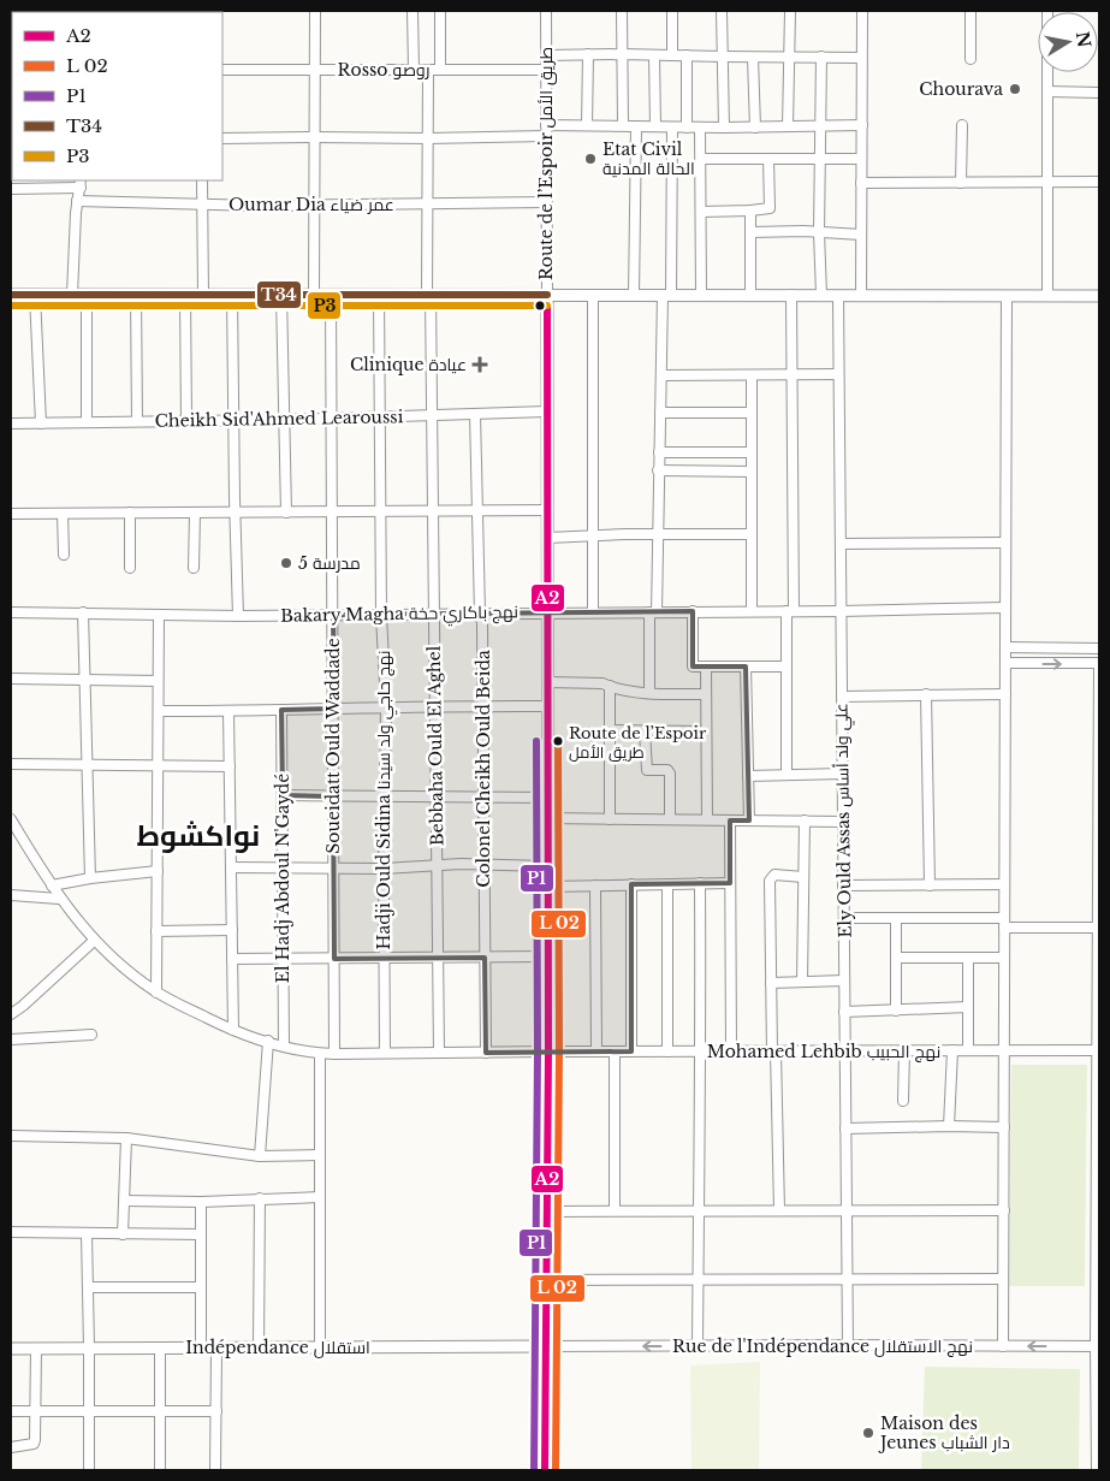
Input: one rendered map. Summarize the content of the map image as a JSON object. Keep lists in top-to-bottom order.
{
  "streets": {
    "street": [
      "Rosso روصو",
      "Route de l’Espoir طريق الأمل",
      "Oumar Dia عمر ضياء",
      "Cheikh Sid'Ahmed Learoussi",
      "Bakary Magha نهج باكاري حخة",
      "Soueidatt Ould Waddade",
      "Bebbaha Ould El Aghel",
      "Colonel Cheikh Ould Beida",
      "Hadji Ould Sidina نهج حاجي ولد سيدنا",
      "Ely Ould Assas علي ولد أساس",
      "El Hadj Abdoul N'Gaydé",
      "Mohamed Lehbib نهج الحبيب",
      "Rue de l'Indépendance نهج الاستقلال",
      "Indépendance استقلال"
    ]
  },
  "crossings": [
    ["Rosso روصو", "Route de l’Espoir طريق الأمل"],
    ["Rosso روصو", "Bebbaha Ould El Aghel"],
    ["Route de l’Espoir طريق الأمل", "Oumar Dia عمر ضياء"],
    ["Route de l’Espoir طريق الأمل", "Cheikh Sid'Ahmed Learoussi"],
    ["Route de l’Espoir طريق الأمل", "Bakary Magha نهج باكاري حخة"],
    ["Route de l’Espoir طريق الأمل", "Mohamed Lehbib نهج الحبيب"],
    ["Route de l’Espoir طريق الأمل", "Rue de l'Indépendance نهج الاستقلال"],
    ["Route de l’Espoir طريق الأمل", "Indépendance استقلال"],
    ["Oumar Dia عمر ضياء", "Bebbaha Ould El Aghel"],
    ["Cheikh Sid'Ahmed Learoussi", "Soueidatt Ould Waddade"],
    ["Cheikh Sid'Ahmed Learoussi", "Bebbaha Ould El Aghel"],
    ["Cheikh Sid'Ahmed Learoussi", "Colonel Cheikh Ould Beida"],
    ["Cheikh Sid'Ahmed Learoussi", "Hadji Ould Sidina نهج حاجي ولد سيدنا"],
    ["Bakary Magha نهج باكاري حخة", "Soueidatt Ould Waddade"],
    ["Bakary Magha نهج باكاري حخة", "Bebbaha Ould El Aghel"],
    ["Bakary Magha نهج باكاري حخة", "Colonel Cheikh Ould Beida"],
    ["Bakary Magha نهج باكاري حخة", "Hadji Ould Sidina نهج حاجي ولد سيدنا"],
    ["Bakary Magha نهج باكاري حخة", "Ely Ould Assas علي ولد أساس"],
    ["Soueidatt Ould Waddade", "Mohamed Lehbib نهج الحبيب"],
    ["Bebbaha Ould El Aghel", "Mohamed Lehbib نهج الحبيب"],
    ["Colonel Cheikh Ould Beida", "Mohamed Lehbib نهج الحبيب"],
    ["Hadji Ould Sidina نهج حاجي ولد سيدنا", "Mohamed Lehbib نهج الحبيب"],
    ["Ely Ould Assas علي ولد أساس", "Mohamed Lehbib نهج الحبيب"],
    ["Ely Ould Assas علي ولد أساس", "Rue de l'Indépendance نهج الاستقلال"],
    ["El Hadj Abdoul N'Gaydé", "Mohamed Lehbib نهج الحبيب"],
    ["Rue de l'Indépendance نهج الاستقلال", "Indépendance استقلال"]
  ],
  "districts": ["نواكشوط"],
  "places": {
    "other": [
      "Chourava",
      "Etat Civil الحالة المدنية",
      "مدرسة 5",
      "Route de l’Espoir طريق الأمل",
      "Maison des Jeunes دار الشباب"
    ],
    "health": ["Clinique عيادة"]
  },
  "lines": [
    "transit line T34",
    "transit line P3",
    "transit line A2",
    "transit line P1"
  ],
  "legend": [
    "A2",
    "L 02",
    "P1",
    "T34",
    "P3"
  ],
  "north": "right"
}
